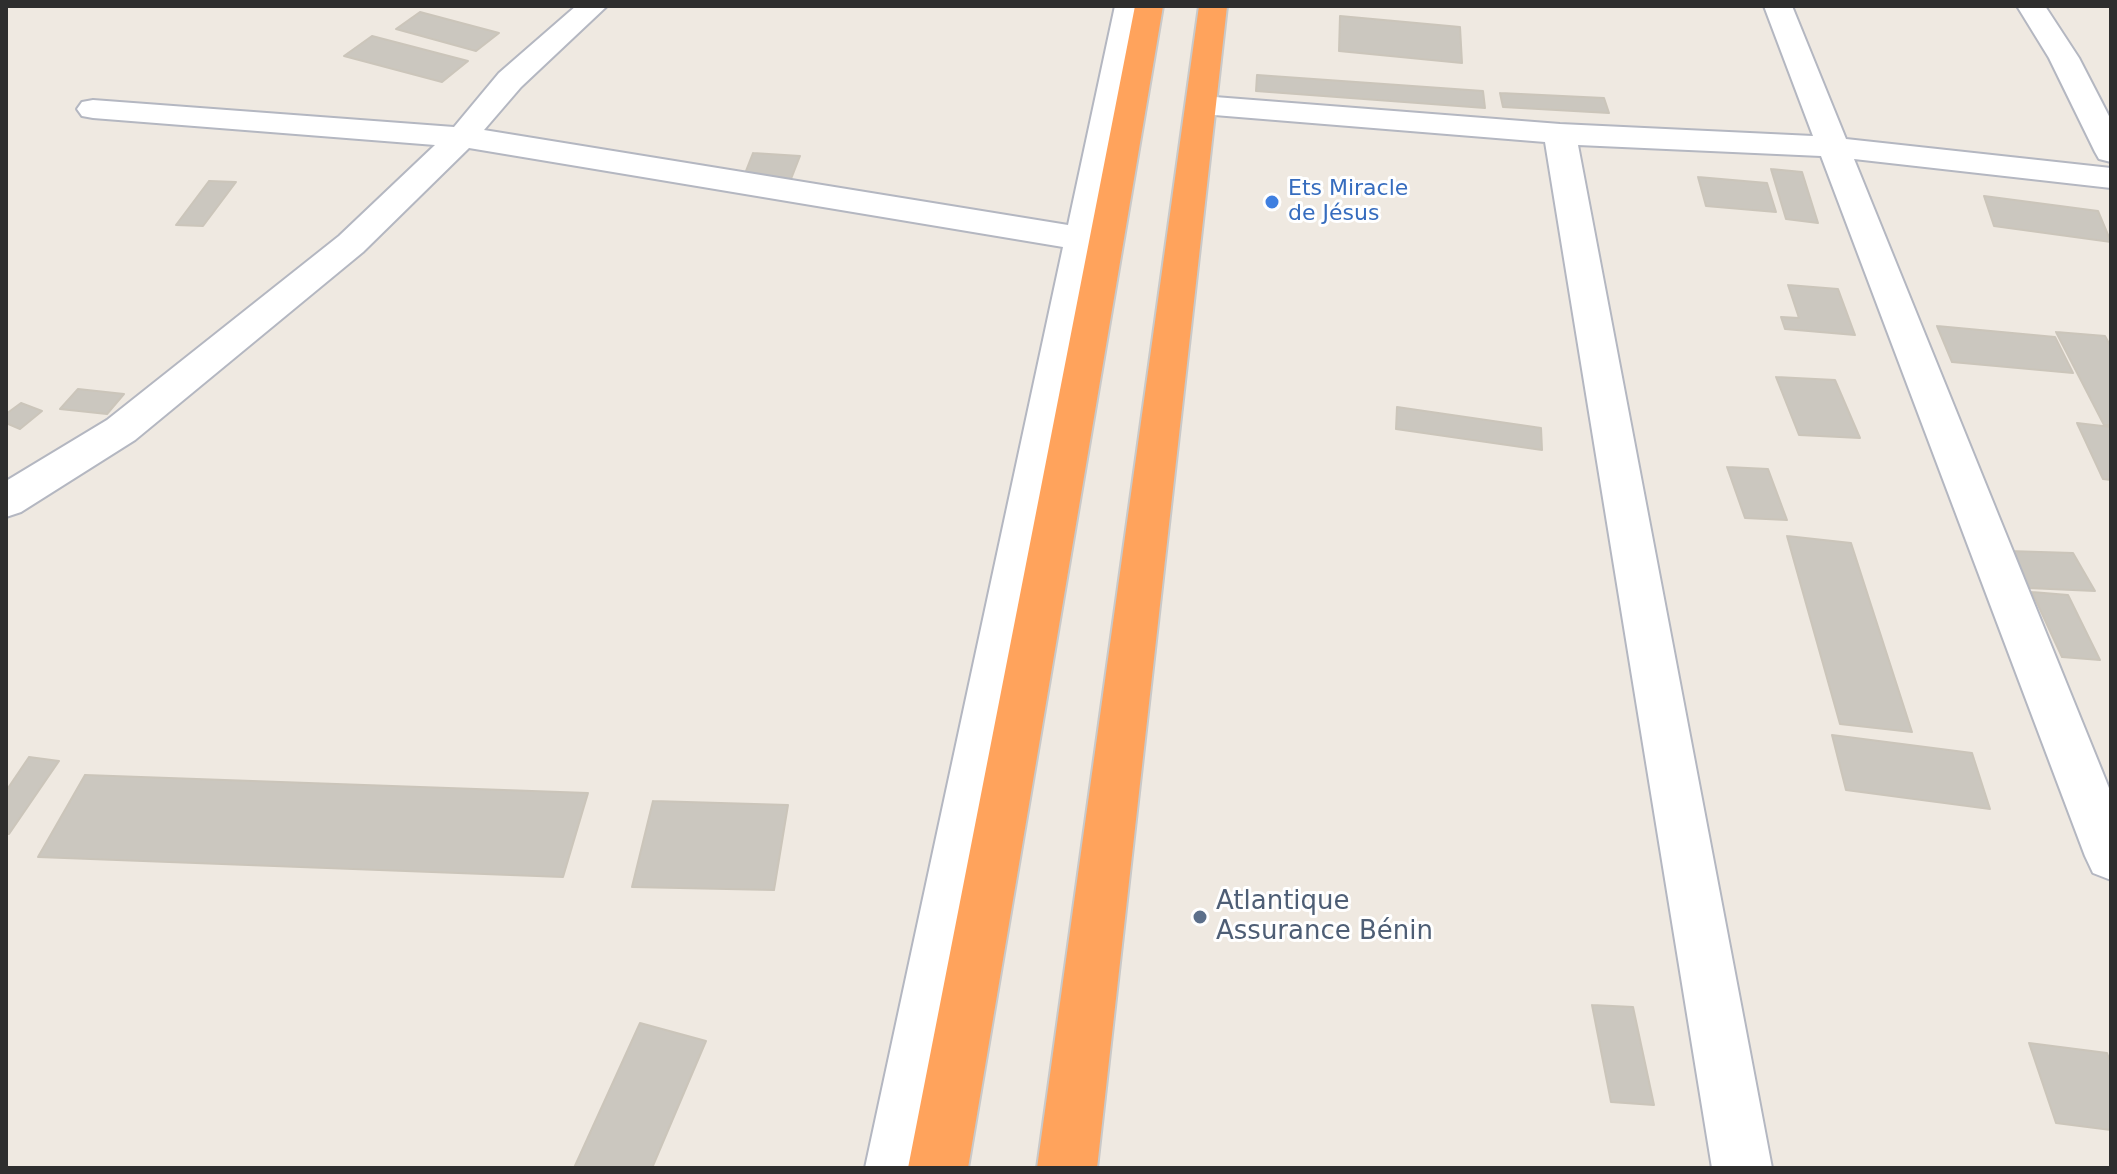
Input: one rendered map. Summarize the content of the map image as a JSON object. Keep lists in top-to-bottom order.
{
  "places": ["Ets Miracle de Jésus", "Atlantique Assurance Bénin"]
}
